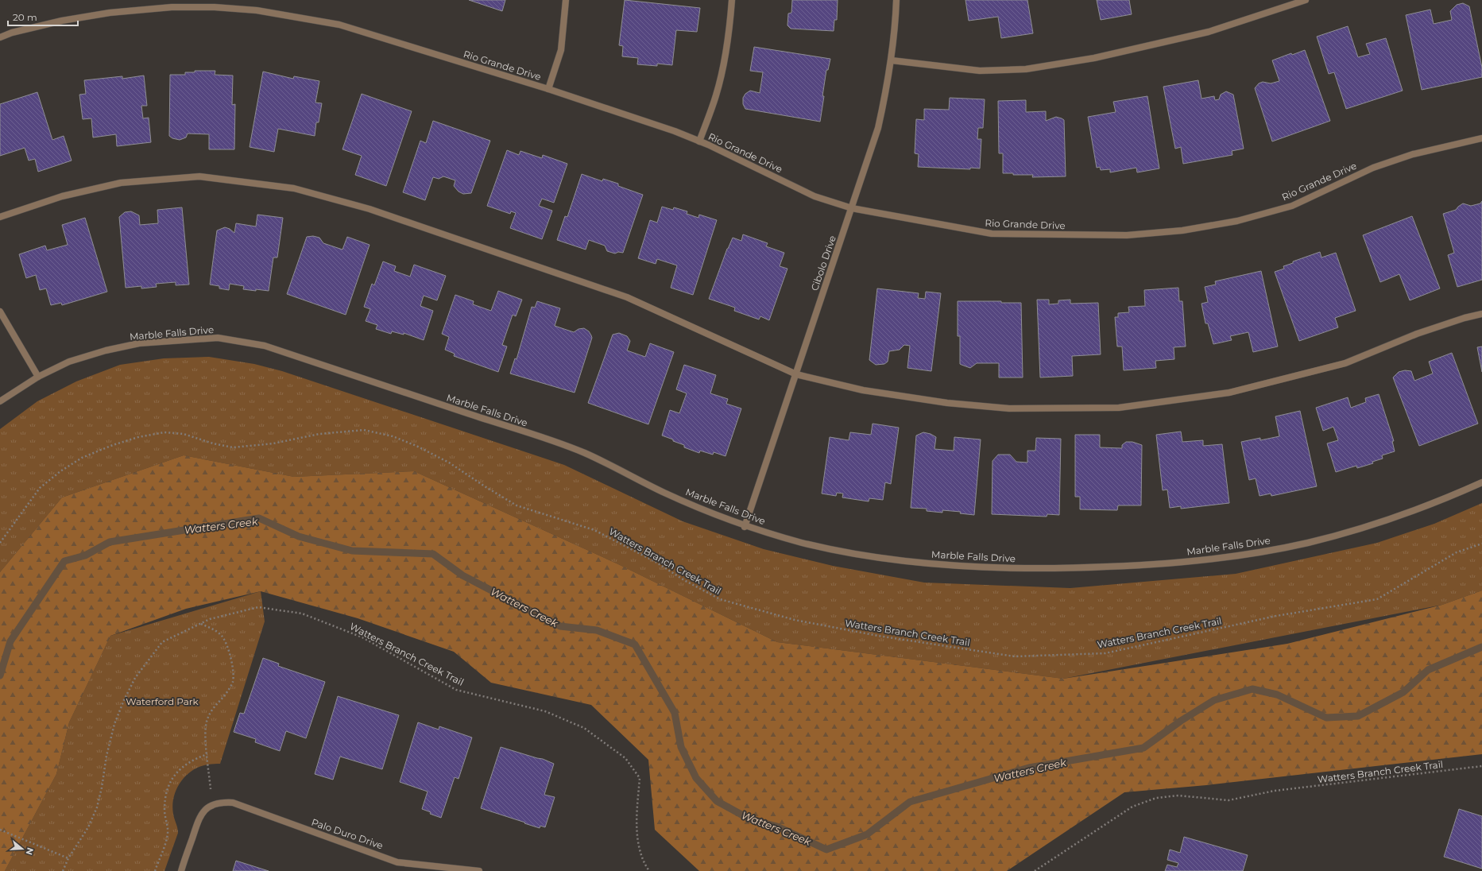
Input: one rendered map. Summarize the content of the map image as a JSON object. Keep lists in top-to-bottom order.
{
  "streets": {
    "street": [
      "Rio Grande Drive",
      "Cibolo Drive",
      "Marble Falls Drive",
      "Palo Duro Drive"
    ],
    "path": ["Watters Branch Creek Trail"]
  },
  "crossings": [
    ["Rio Grande Drive", "Cibolo Drive"],
    ["Cibolo Drive", "Marble Falls Drive"]
  ],
  "water": ["Watters Creek"],
  "parks": ["Waterford Park"],
  "scale_bar": "20 m",
  "north": "right"
}
